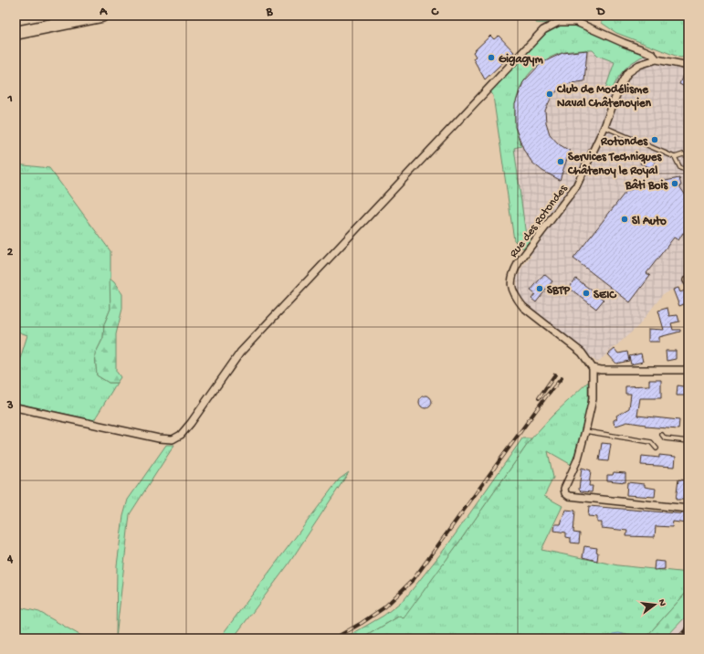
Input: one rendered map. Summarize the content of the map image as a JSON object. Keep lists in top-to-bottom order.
{
  "streets": {
    "street": ["Rue des Rotondes"]
  },
  "places": [
    "Gigagym",
    "Club de Modélisme Naval Châtenoyien",
    "Rotondes",
    "Services Techniques Châtenoy le Royal",
    "Bâti Bois",
    "Sl Auto",
    "SBTP",
    "SEIC"
  ],
  "north": "right",
  "grid": {
    "columns": [
      "A",
      "B",
      "C",
      "D"
    ],
    "rows": [
      "1",
      "2",
      "3",
      "4"
    ]
  }
}
